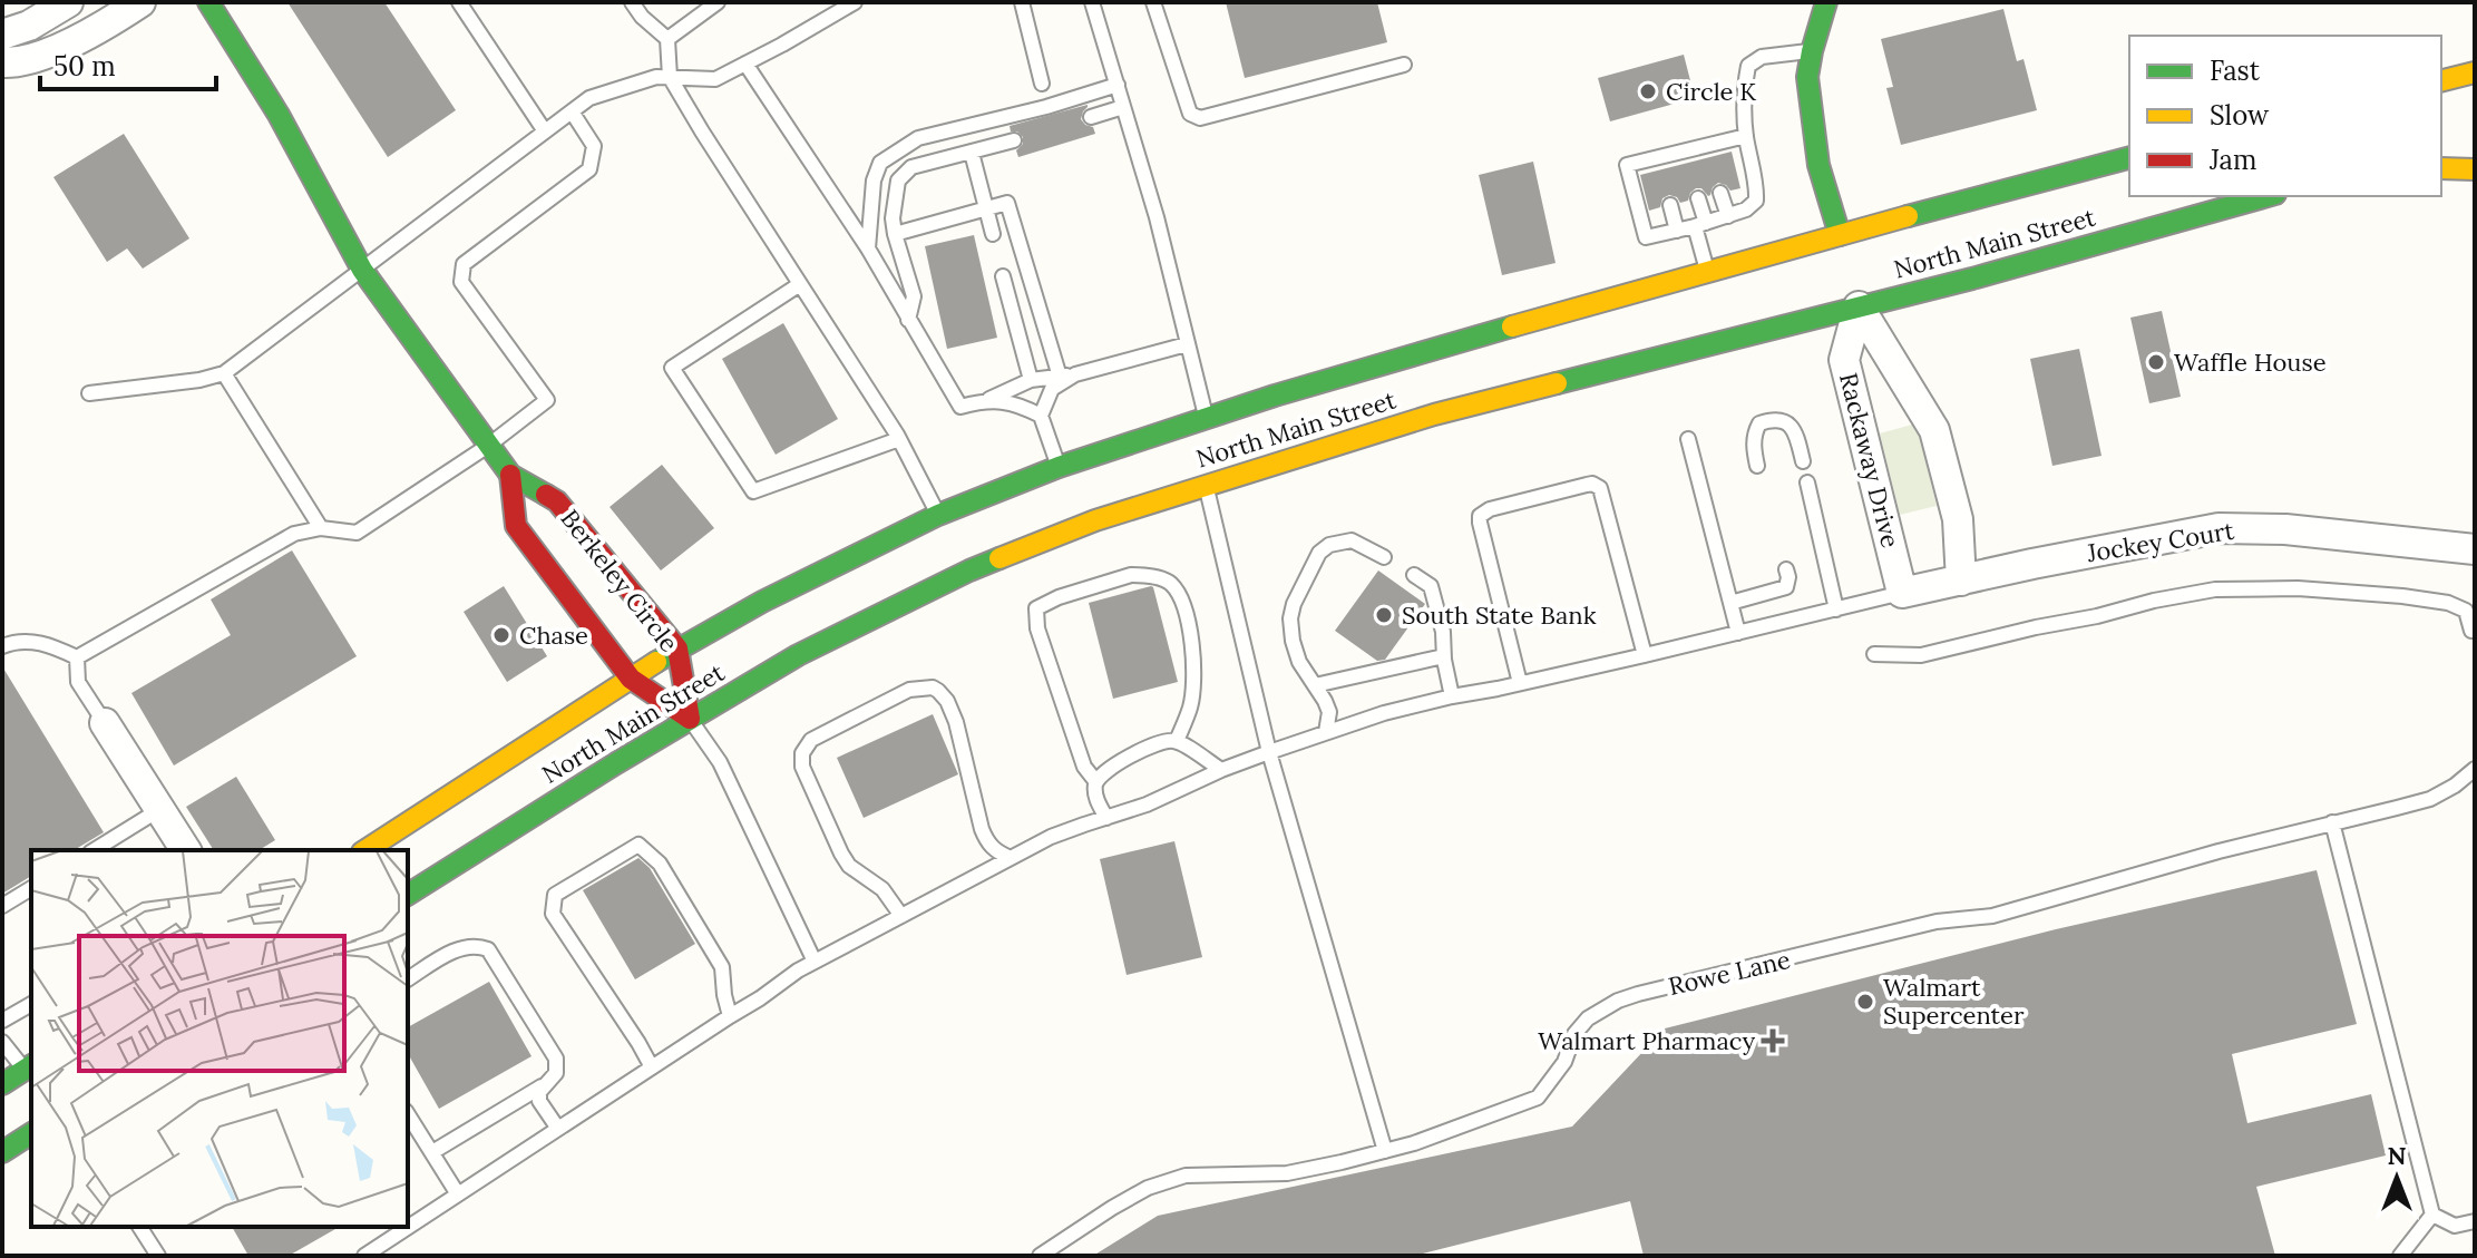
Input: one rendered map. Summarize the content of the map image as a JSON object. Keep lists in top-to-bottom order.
{
  "streets": {
    "main road": ["North Main Street", "Berkeley Circle"],
    "street": ["Rackaway Drive", "Jockey Court"],
    "lane": ["Rowe Lane"]
  },
  "crossings": [
    ["North Main Street", "Rackaway Drive"],
    ["North Main Street", "Berkeley Circle"],
    ["Rackaway Drive", "Jockey Court"]
  ],
  "places": {
    "other": [
      "Circle K",
      "Waffle House",
      "South State Bank",
      "Chase",
      "Walmart Supercenter"
    ],
    "health": ["Walmart Pharmacy"]
  },
  "legend": ["Fast", "Slow", "Jam"],
  "scale_bar": "50 m",
  "north": "top"
}
